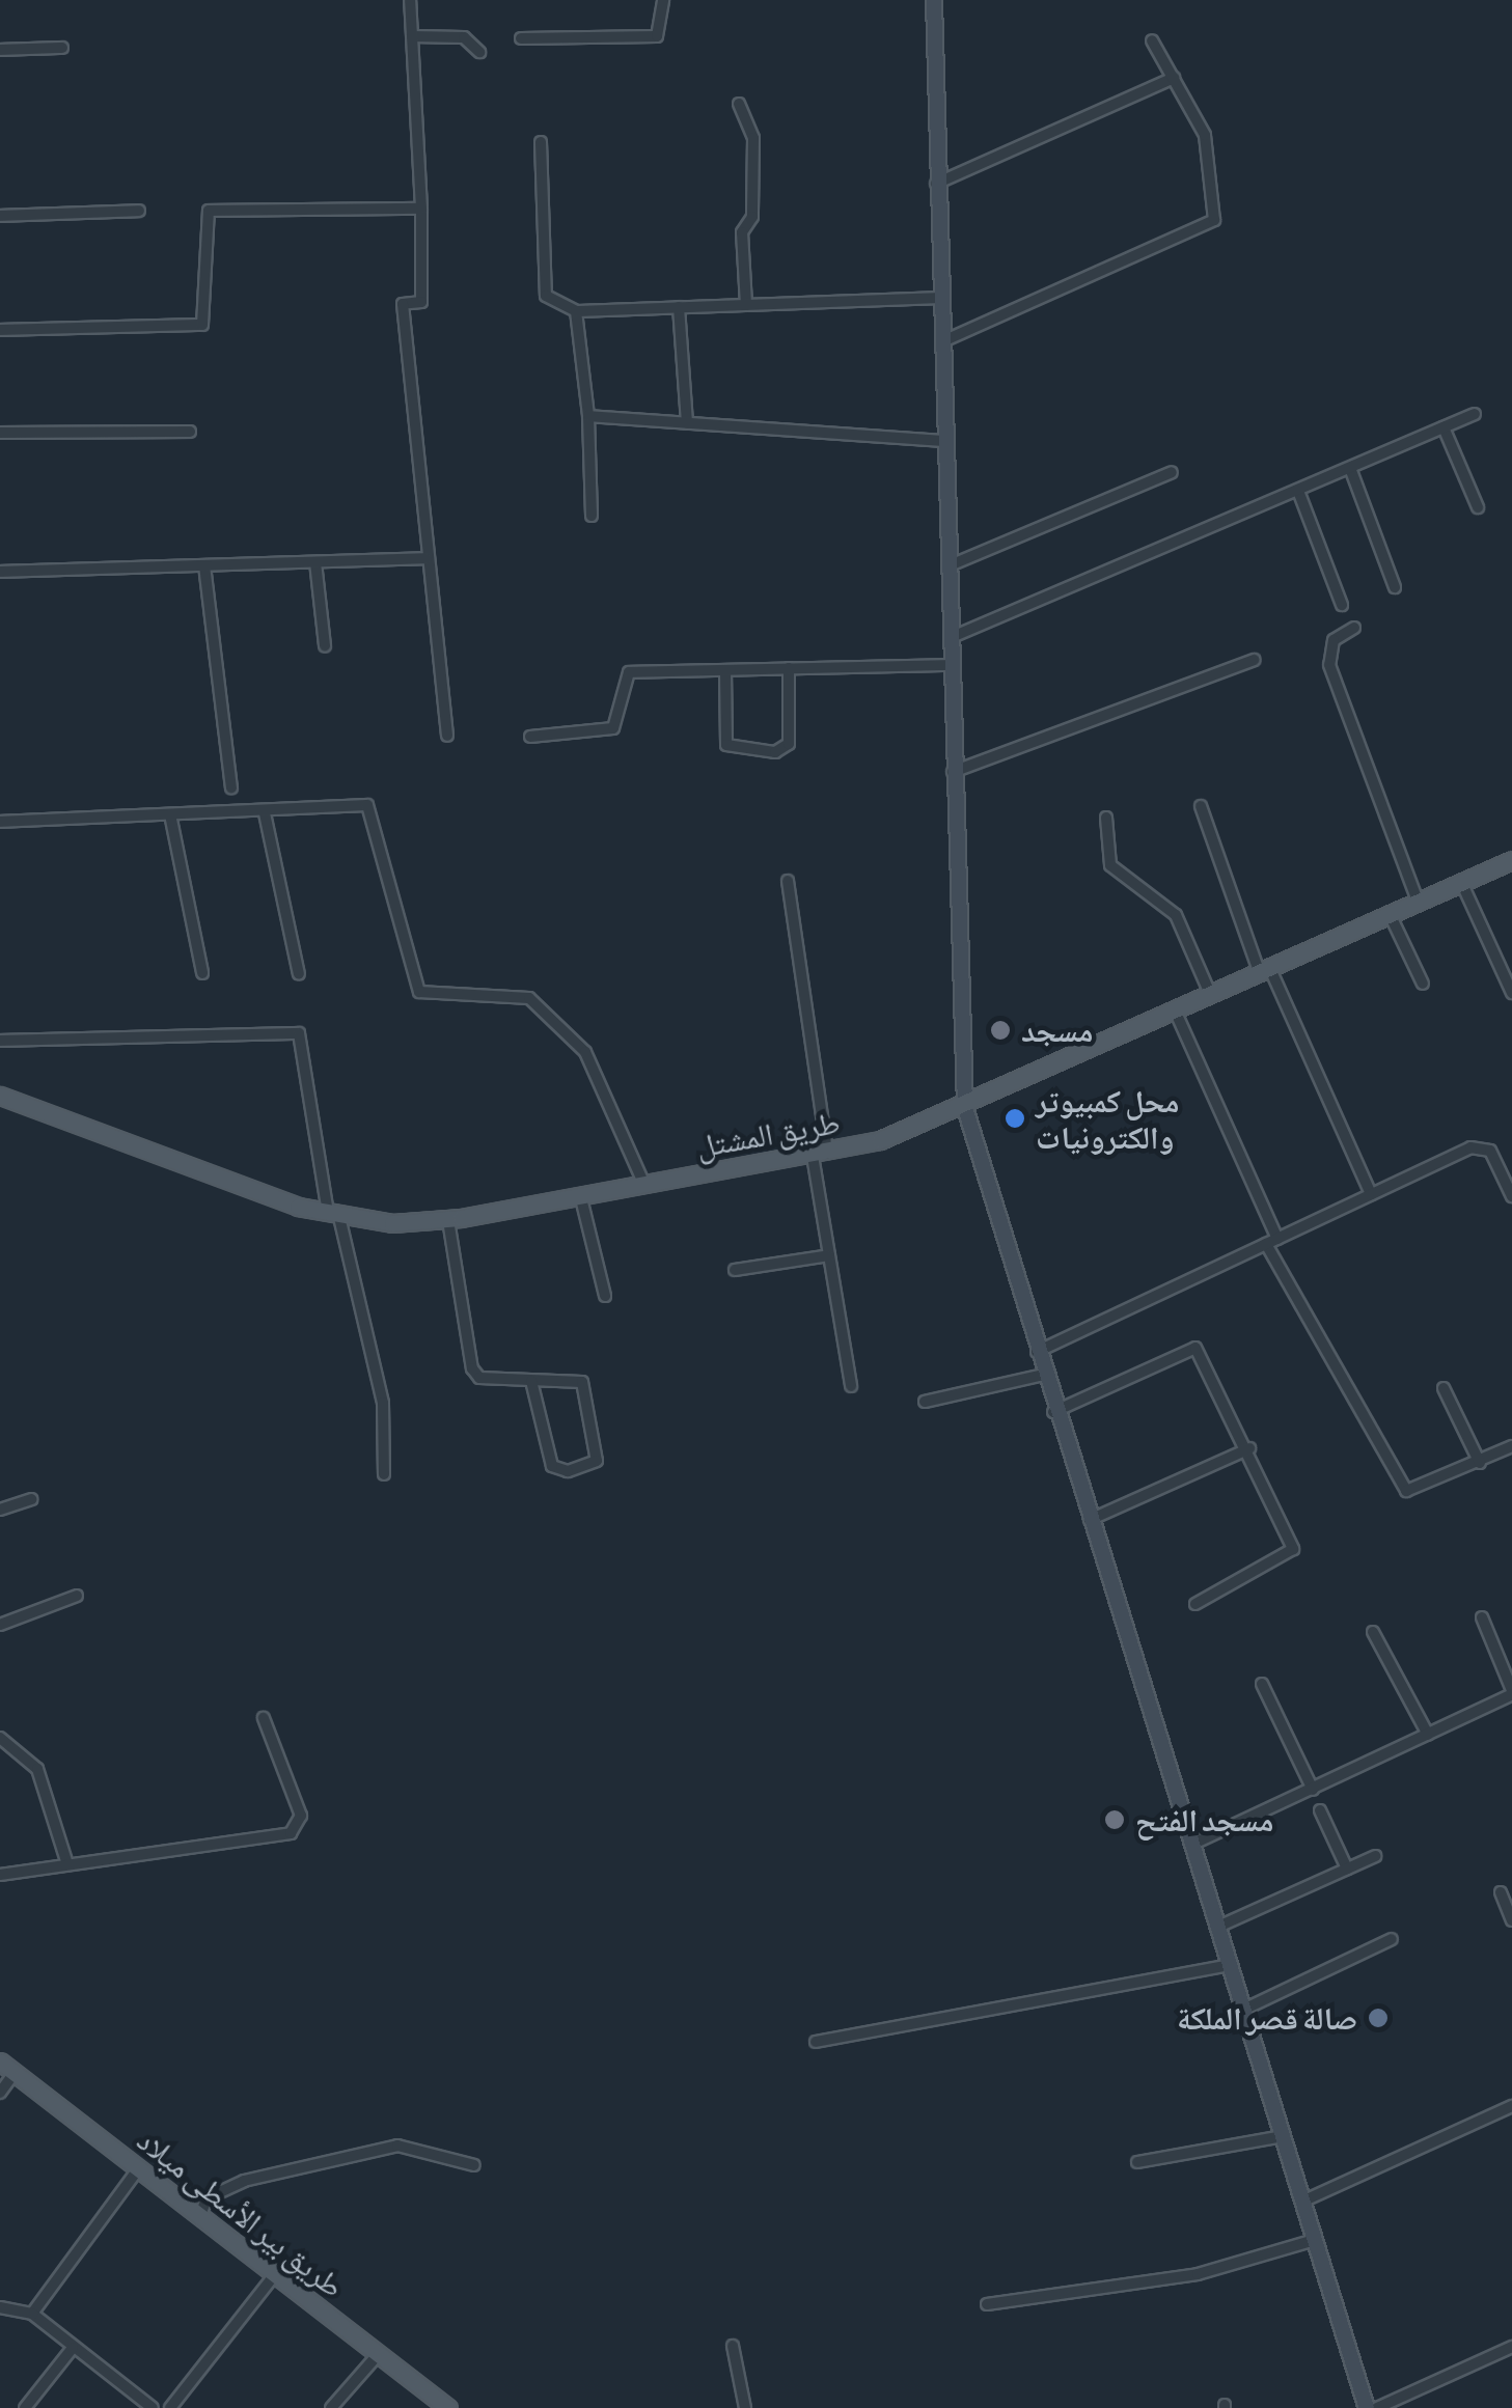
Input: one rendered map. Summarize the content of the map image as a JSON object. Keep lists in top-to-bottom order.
{
  "streets": {
    "main road": ["طريق المشتل", "طريق بير الأسطى ميلاد"]
  },
  "places": [
    "مسجد",
    "محل كمبيوتر والكترونيات",
    "مسجد الفتح",
    "صالة قصر الملكة"
  ]
}
